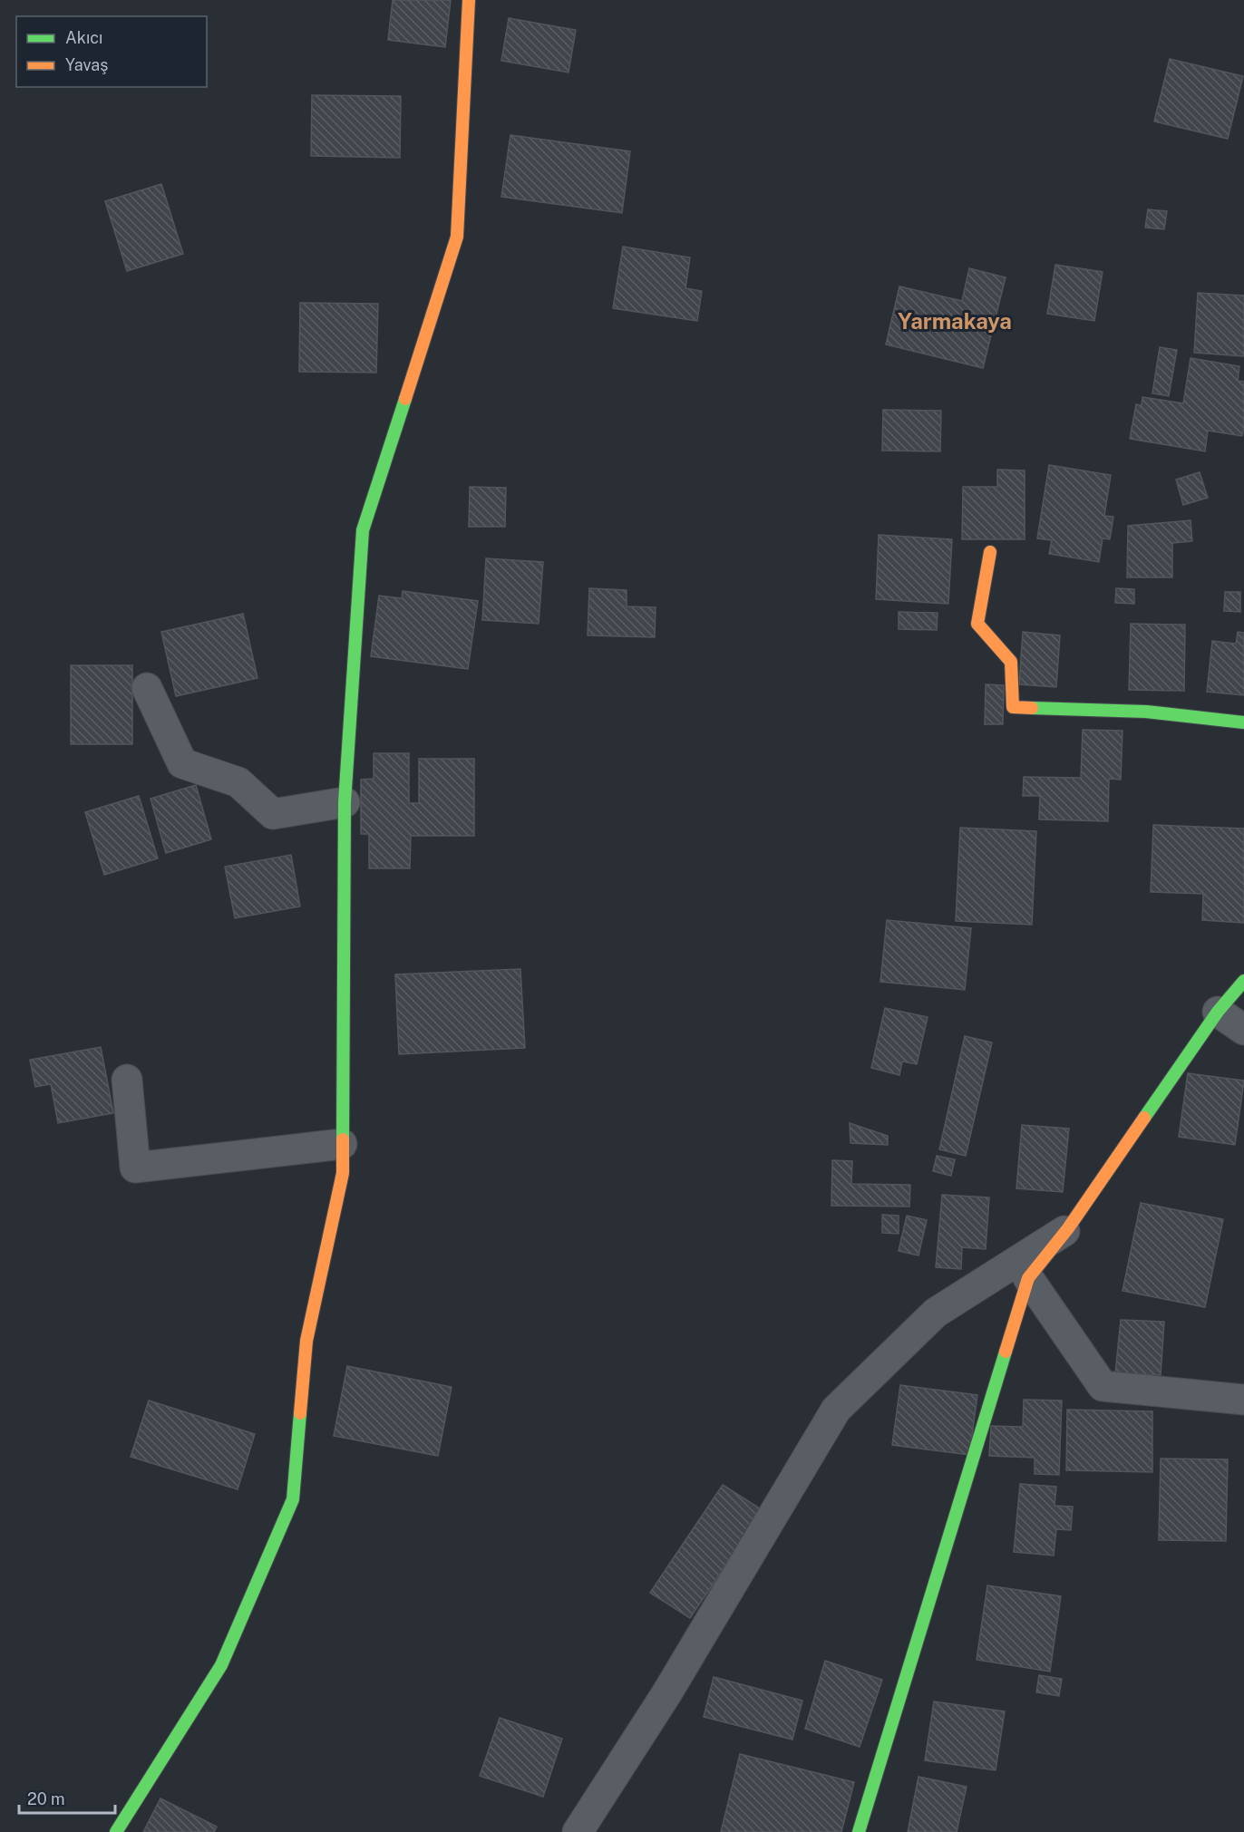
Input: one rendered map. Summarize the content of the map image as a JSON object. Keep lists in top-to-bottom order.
{
  "districts": ["Yarmakaya"],
  "legend": ["Akıcı", "Yavaş"],
  "scale_bar": "20 m"
}
